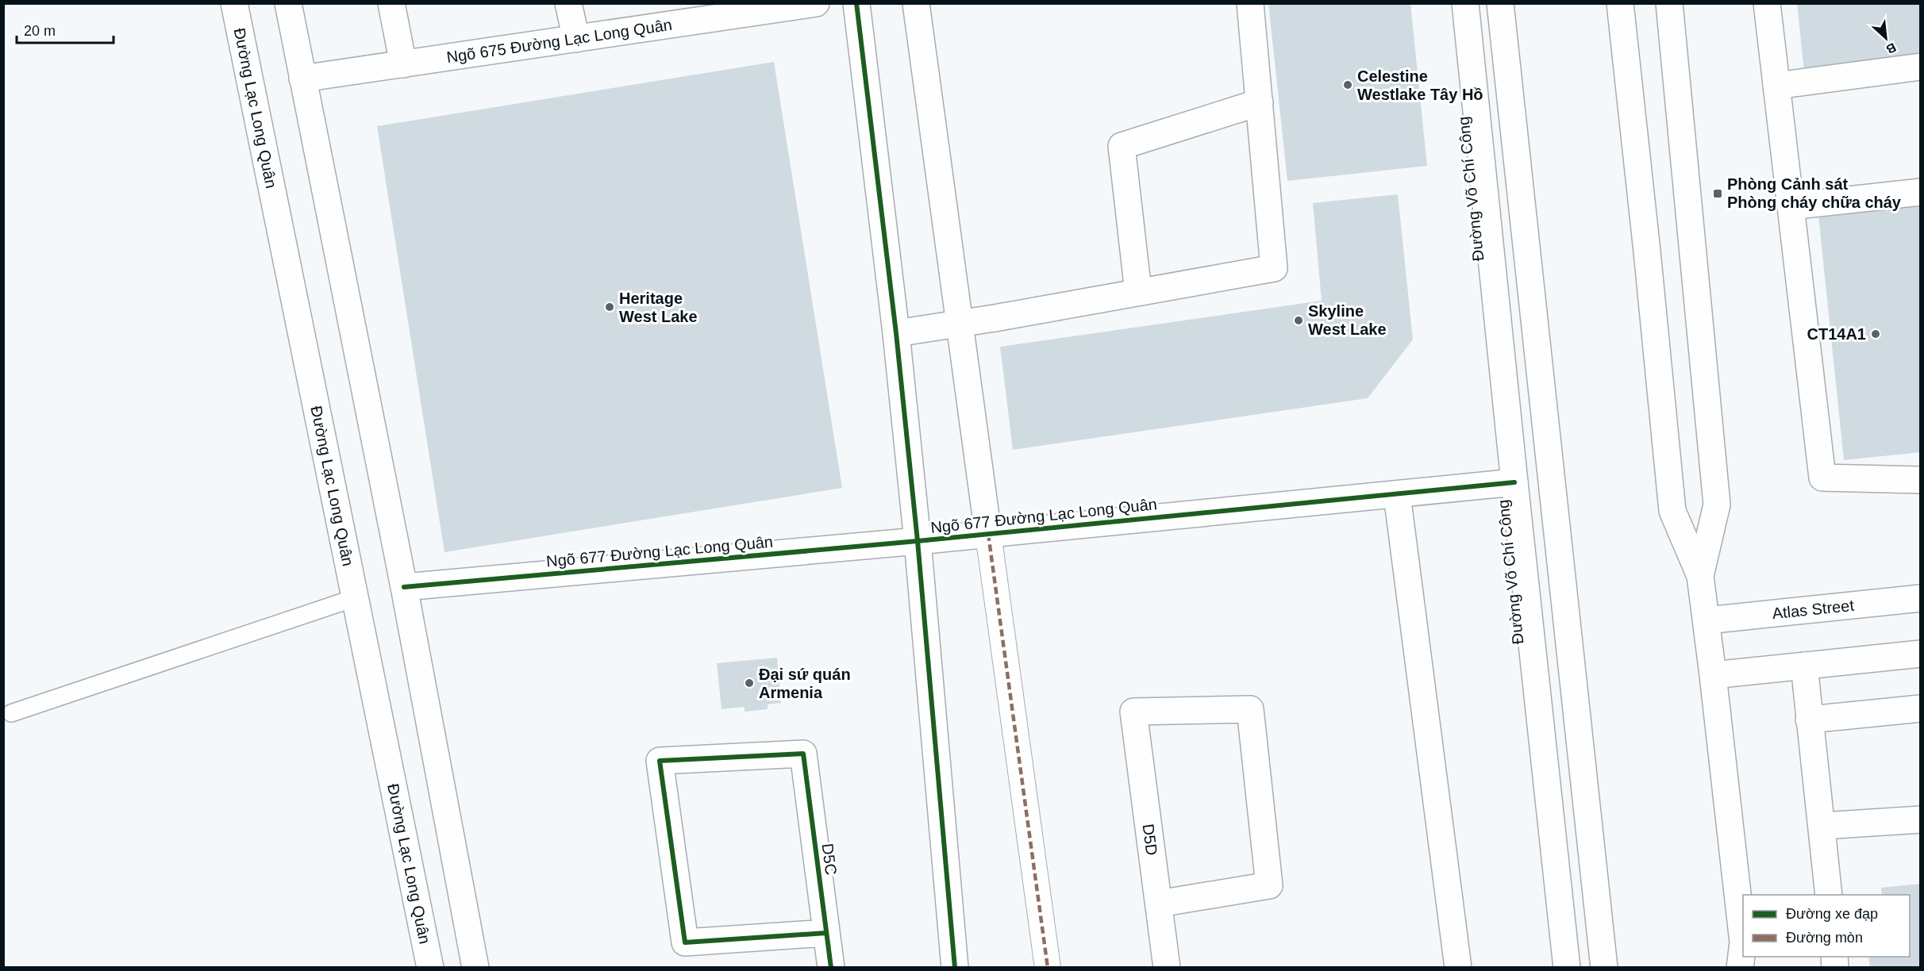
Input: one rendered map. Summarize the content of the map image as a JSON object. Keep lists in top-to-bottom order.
{
  "streets": {
    "main road": [
      "Ngõ 675 Đường Lạc Long Quân",
      "Đường Lạc Long Quân",
      "Đường Võ Chí Công",
      "Ngõ 677 Đường Lạc Long Quân",
      "Atlas Street",
      "D5D",
      "D5C"
    ]
  },
  "crossings": [
    ["Đường Võ Chí Công", "Ngõ 677 Đường Lạc Long Quân"]
  ],
  "places": {
    "other": [
      "Celestine Westlake Tây Hồ",
      "Heritage West Lake",
      "Skyline West Lake",
      "CT14A1",
      "Đại sứ quán Armenia"
    ],
    "transit": ["Phòng Cảnh sát Phòng cháy chữa cháy"]
  },
  "legend": ["Đường xe đạp", "Đường mòn"],
  "scale_bar": "20 m",
  "north": "bottom right"
}
